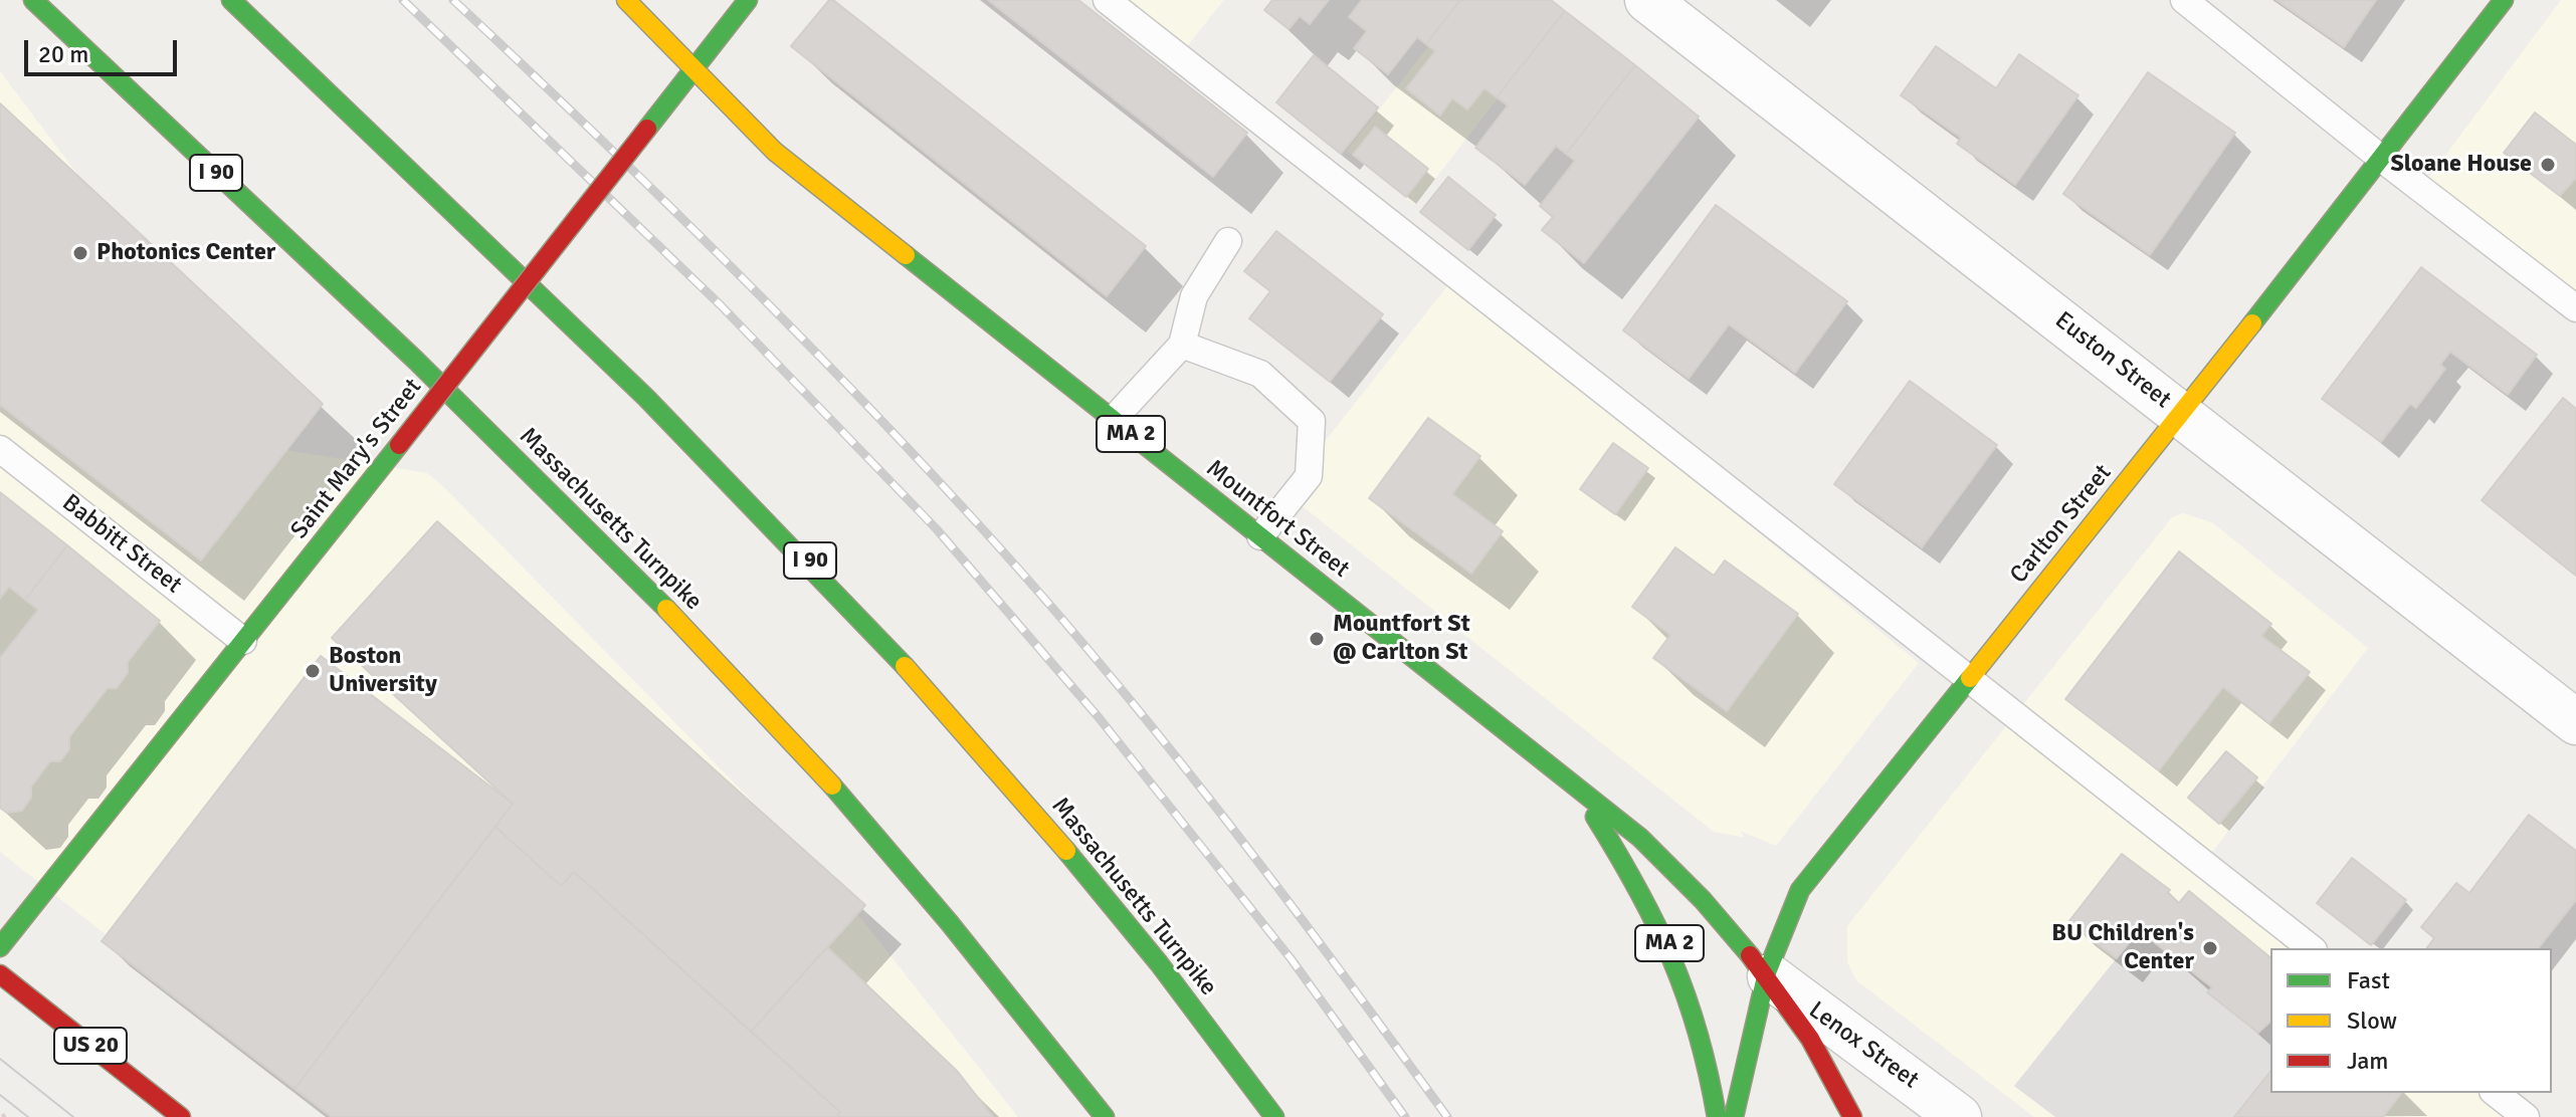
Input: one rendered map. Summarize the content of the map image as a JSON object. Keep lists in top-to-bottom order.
{
  "streets": {
    "main road": [
      "I 90",
      "MA 2",
      "Saint Mary's Street",
      "Massachusetts Turnpike",
      "Mountfort Street",
      "Carlton Street",
      "US 20"
    ],
    "street": ["Euston Street", "Lenox Street"],
    "lane": ["Babbitt Street"]
  },
  "crossings": [
    ["Euston Street", "Carlton Street"],
    ["MA 2", "Mountfort Street"],
    ["Saint Mary's Street", "Mountfort Street"],
    ["Saint Mary's Street", "Babbitt Street"],
    ["Mountfort Street", "Carlton Street"],
    ["Mountfort Street", "Lenox Street"],
    ["Carlton Street", "Lenox Street"]
  ],
  "places": [
    "Sloane House",
    "Photonics Center",
    "Mountfort St @ Carlton St",
    "Boston University",
    "BU Children's Center"
  ],
  "legend": ["Fast", "Slow", "Jam"],
  "scale_bar": "20 m"
}
